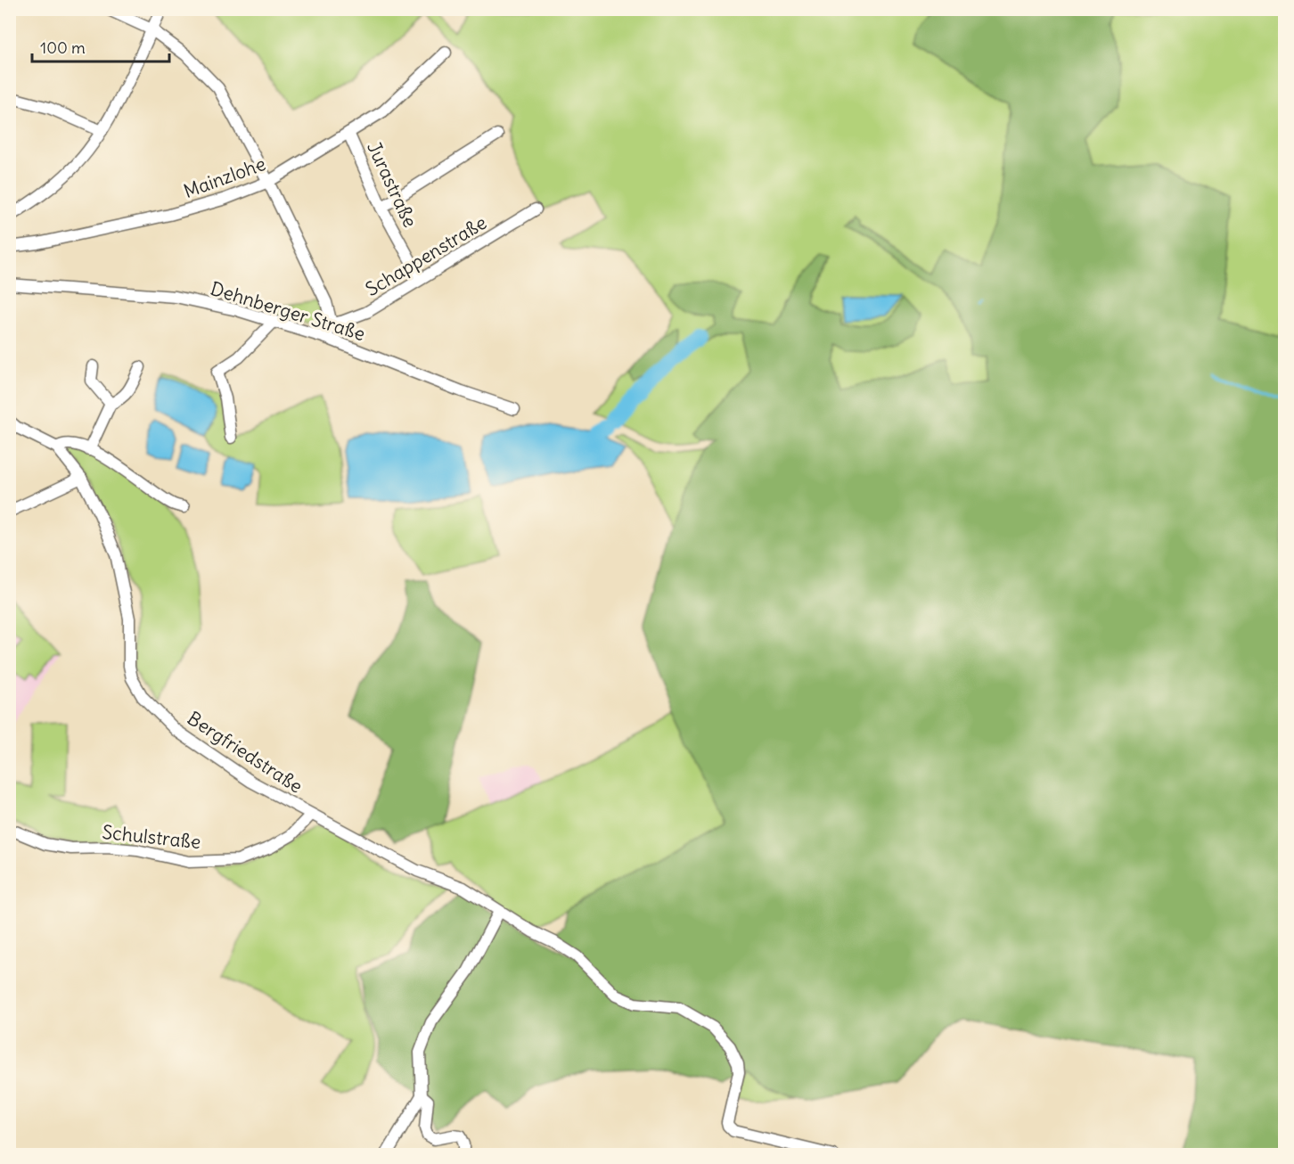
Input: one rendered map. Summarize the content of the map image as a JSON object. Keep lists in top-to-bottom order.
{
  "streets": {
    "street": [
      "Mainzlohe",
      "Jurastraße",
      "Schappenstraße",
      "Dehnberger Straße",
      "Bergfriedstraße",
      "Schulstraße"
    ]
  },
  "crossings": [
    ["Mainzlohe", "Jurastraße"],
    ["Jurastraße", "Schappenstraße"],
    ["Bergfriedstraße", "Schulstraße"]
  ],
  "scale_bar": "100 m"
}
